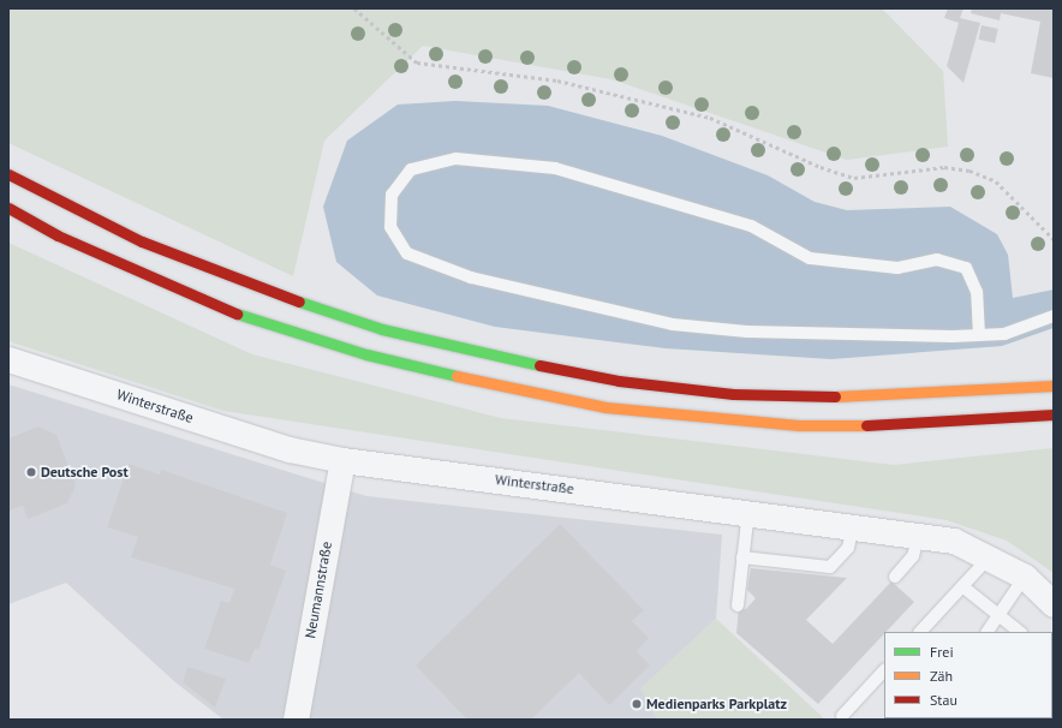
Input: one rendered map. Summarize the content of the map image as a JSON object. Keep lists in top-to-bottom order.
{
  "streets": {
    "street": ["Winterstraße", "Neumannstraße"]
  },
  "crossings": [
    ["Winterstraße", "Neumannstraße"]
  ],
  "places": ["Deutsche Post", "Medienparks Parkplatz"],
  "legend": ["Frei", "Zäh", "Stau"]
}
